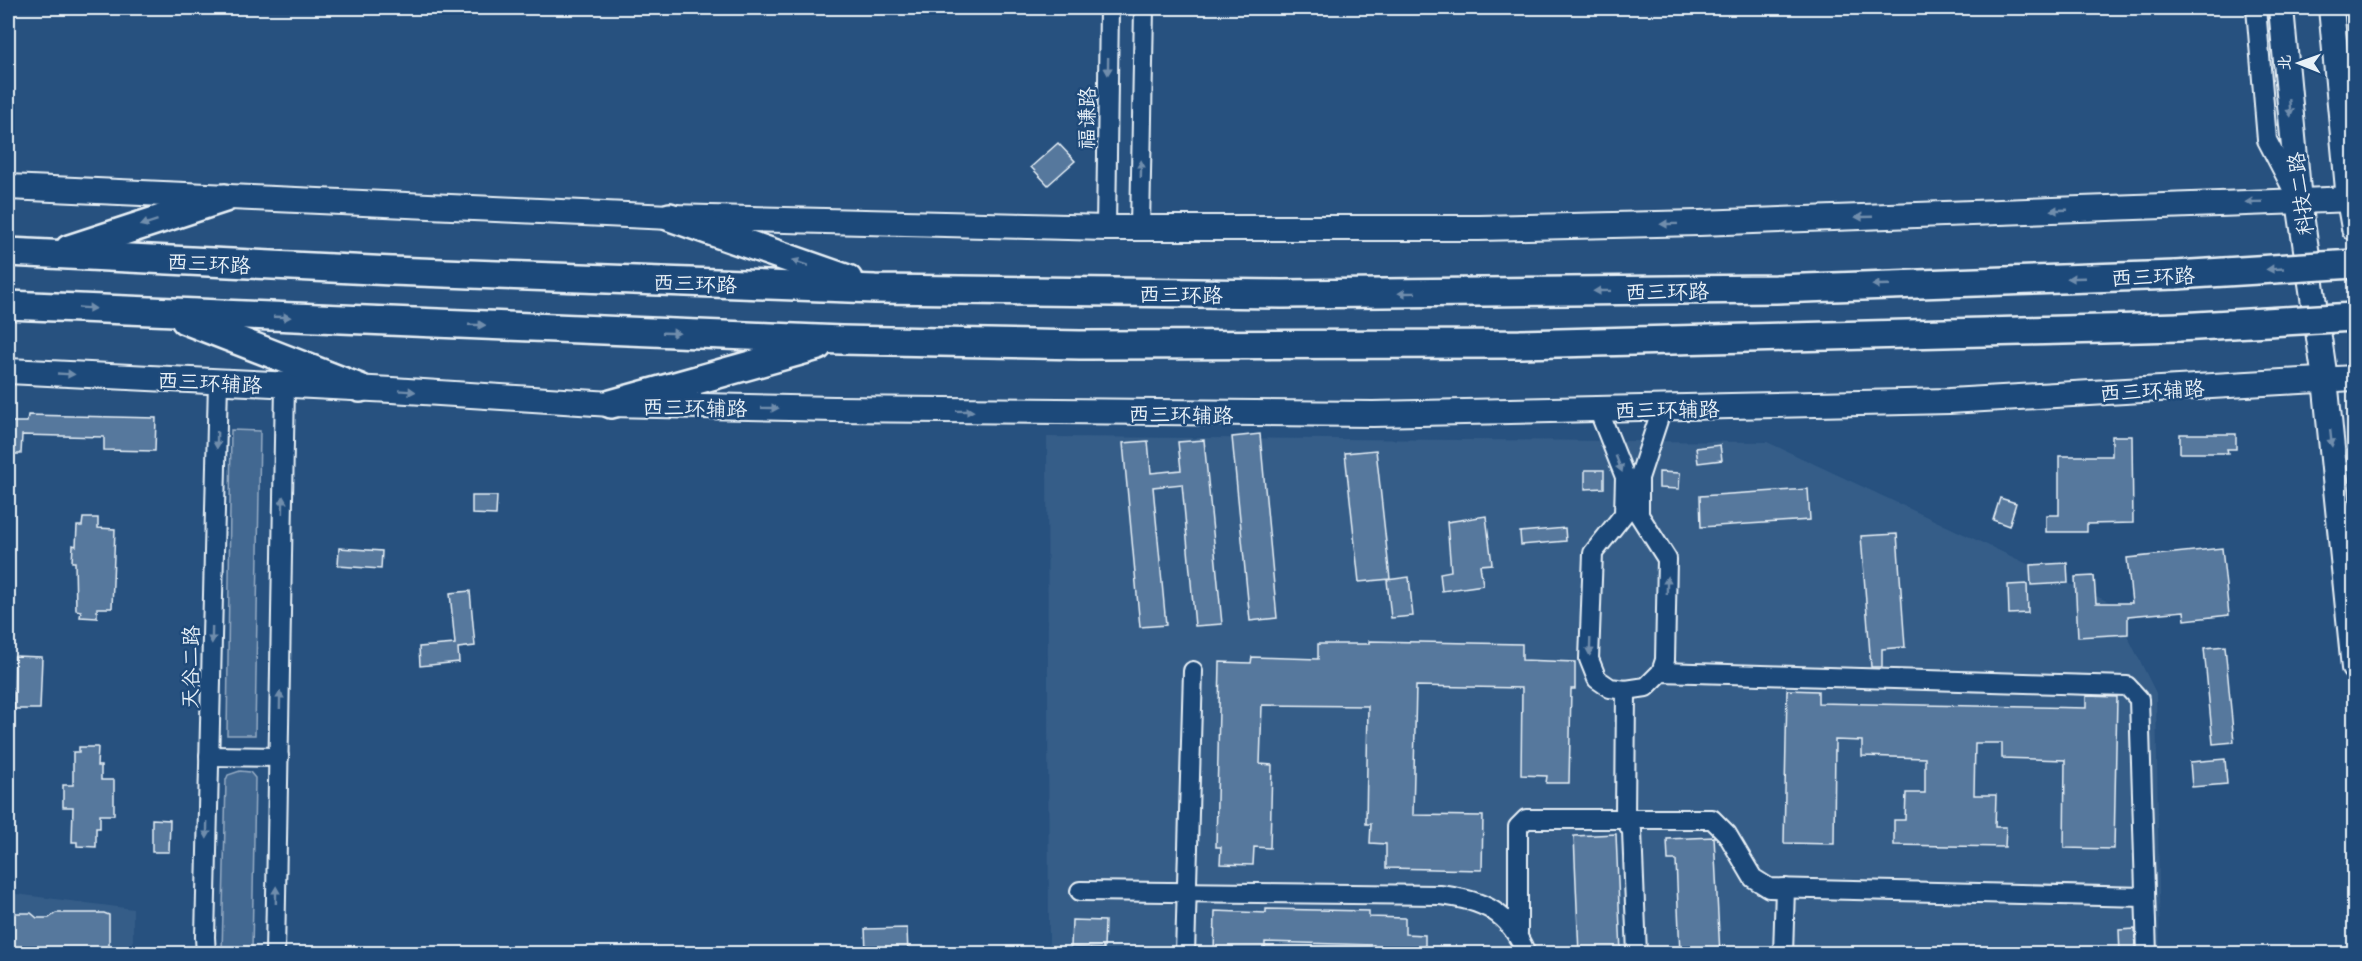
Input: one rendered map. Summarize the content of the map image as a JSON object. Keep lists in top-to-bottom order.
{
  "streets": {
    "highway": ["西三环路"],
    "main road": ["科技二路", "西三环辅路"],
    "street": ["福谦路", "天谷二路"]
  },
  "crossings": [
    ["科技二路", "西三环辅路"],
    ["西三环辅路", "天谷二路"]
  ],
  "north": "left"
}
